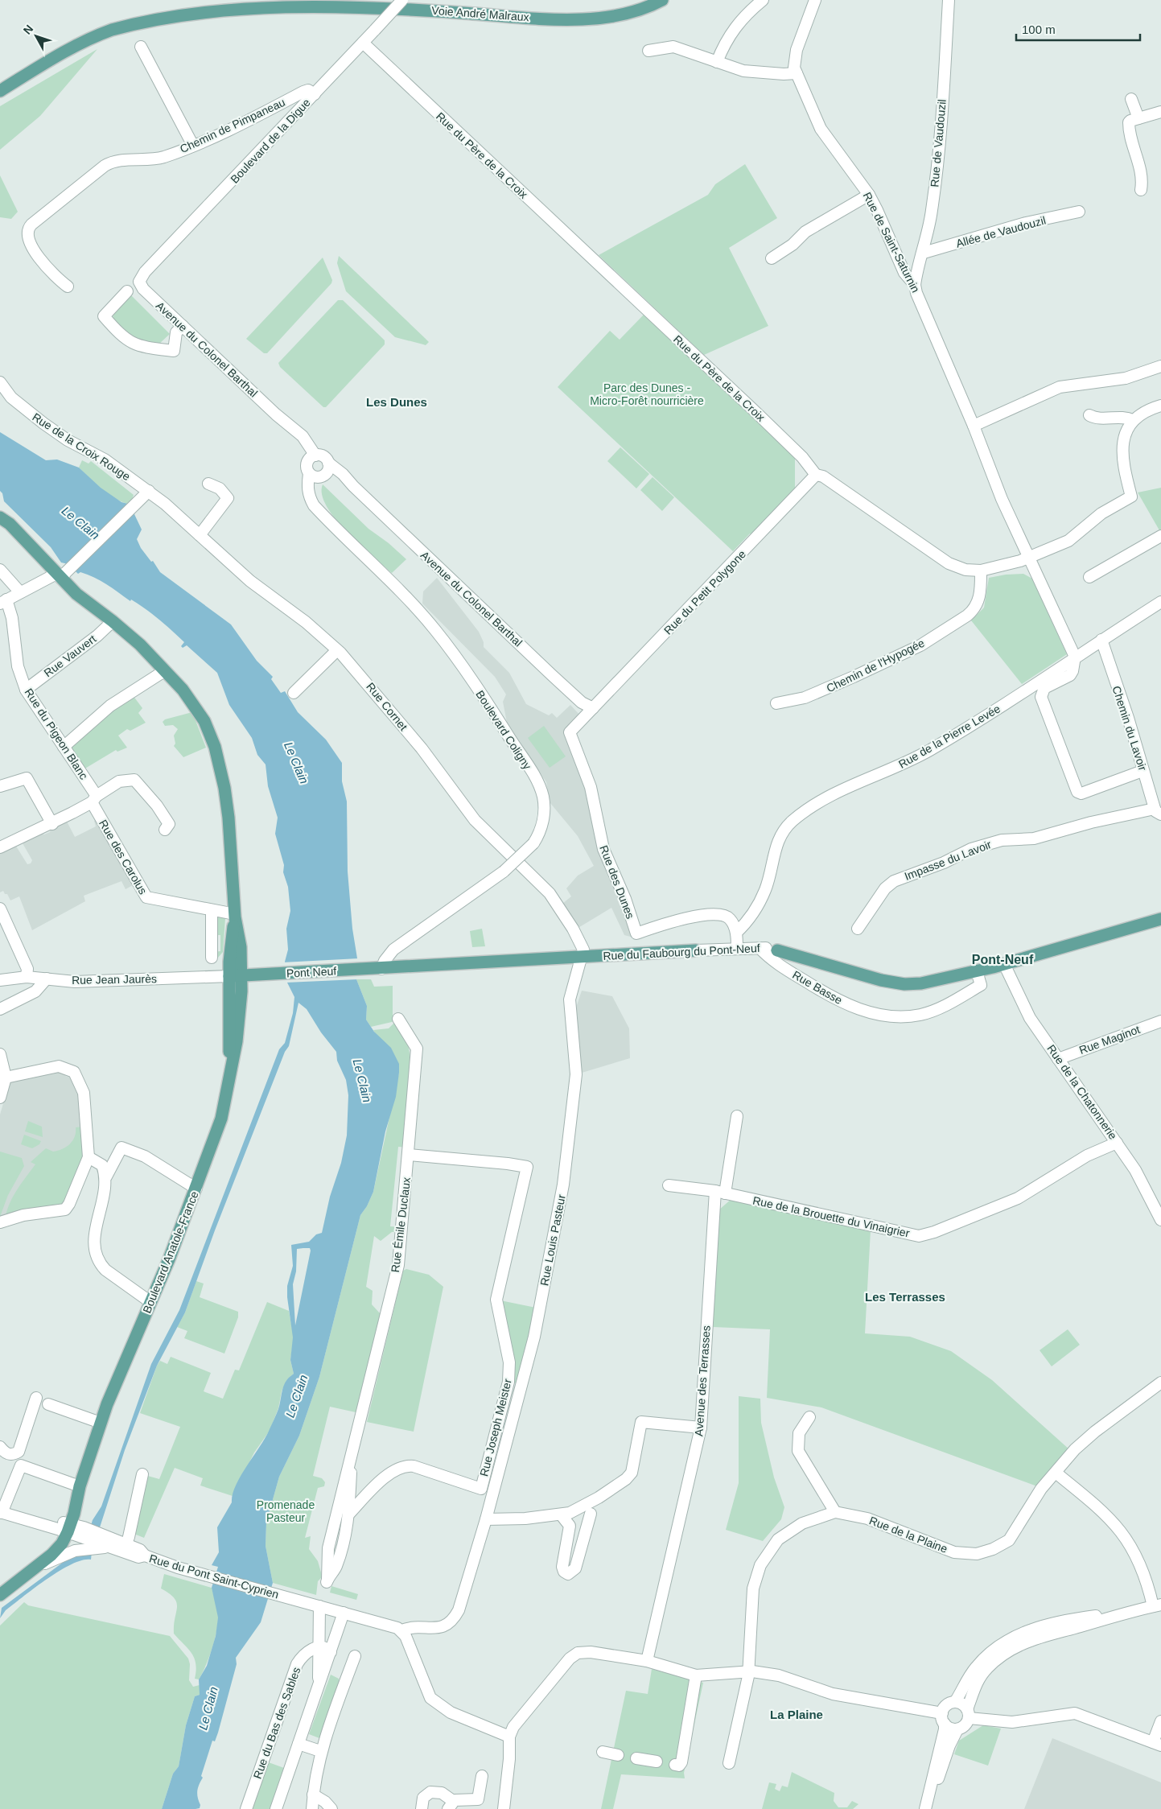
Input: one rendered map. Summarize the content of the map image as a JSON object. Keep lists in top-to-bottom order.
{
  "streets": {
    "main road": [
      "Voie André Malraux",
      "Rue du Faubourg du Pont-Neuf",
      "Pont Neuf",
      "Boulevard Anatole-France"
    ],
    "street": [
      "Chemin de Pimpaneau",
      "Boulevard de la Digue",
      "Rue de Vaudouzil",
      "Rue du Père de la Croix",
      "Allée de Vaudouzil",
      "Rue de Saint-Saturnin",
      "Avenue du Colonel Barthal",
      "Rue de la Croix Rouge",
      "Rue du Petit Polygone",
      "Rue Vauvert",
      "Chemin de l'Hypogée",
      "Rue Cornet",
      "Chemin du Lavoir",
      "Boulevard Coligny",
      "Rue du Pigeon Blanc",
      "Rue de la Pierre Levée",
      "Rue des Carolus",
      "Impasse du Lavoir",
      "Rue des Dunes",
      "Rue Jean Jaurès",
      "Rue Basse",
      "Rue Maginot",
      "Rue de la Chatonnerie",
      "Rue de la Brouette du Vinaigrier",
      "Rue Émile Duclaux",
      "Rue Louis Pasteur",
      "Avenue des Terrasses",
      "Rue Joseph Meister",
      "Rue de la Plaine",
      "Rue du Pont Saint-Cyprien",
      "Rue du Bas des Sables"
    ]
  },
  "crossings": [
    ["Chemin de Pimpaneau", "Boulevard de la Digue"],
    ["Boulevard de la Digue", "Rue du Père de la Croix"],
    ["Boulevard de la Digue", "Avenue du Colonel Barthal"],
    ["Rue de Vaudouzil", "Allée de Vaudouzil"],
    ["Rue de Vaudouzil", "Rue de Saint-Saturnin"],
    ["Rue du Père de la Croix", "Rue de Saint-Saturnin"],
    ["Rue du Père de la Croix", "Rue du Petit Polygone"],
    ["Rue du Père de la Croix", "Chemin de l'Hypogée"],
    ["Avenue du Colonel Barthal", "Rue du Petit Polygone"],
    ["Avenue du Colonel Barthal", "Boulevard Coligny"],
    ["Avenue du Colonel Barthal", "Rue des Dunes"],
    ["Rue de la Croix Rouge", "Rue Cornet"],
    ["Rue du Petit Polygone", "Rue des Dunes"],
    ["Rue Vauvert", "Rue du Pigeon Blanc"],
    ["Rue Vauvert", "Boulevard Anatole-France"],
    ["Rue Cornet", "Rue du Faubourg du Pont-Neuf"],
    ["Rue Cornet", "Rue Louis Pasteur"],
    ["Chemin du Lavoir", "Rue de la Pierre Levée"],
    ["Chemin du Lavoir", "Impasse du Lavoir"],
    ["Boulevard Coligny", "Rue du Faubourg du Pont-Neuf"],
    ["Boulevard Coligny", "Pont Neuf"],
    ["Rue du Pigeon Blanc", "Rue des Carolus"],
    ["Rue de la Pierre Levée", "Rue des Dunes"],
    ["Rue des Carolus", "Boulevard Anatole-France"],
    ["Rue du Faubourg du Pont-Neuf", "Pont Neuf"],
    ["Rue du Faubourg du Pont-Neuf", "Rue Basse"],
    ["Rue du Faubourg du Pont-Neuf", "Rue de la Chatonnerie"],
    ["Rue du Faubourg du Pont-Neuf", "Rue Louis Pasteur"],
    ["Pont Neuf", "Rue Jean Jaurès"],
    ["Pont Neuf", "Boulevard Anatole-France"],
    ["Rue Jean Jaurès", "Boulevard Anatole-France"],
    ["Rue Maginot", "Rue de la Chatonnerie"],
    ["Rue de la Chatonnerie", "Rue de la Brouette du Vinaigrier"],
    ["Rue de la Brouette du Vinaigrier", "Avenue des Terrasses"],
    ["Rue Émile Duclaux", "Rue Joseph Meister"],
    ["Rue Louis Pasteur", "Rue du Pont Saint-Cyprien"],
    ["Boulevard Anatole-France", "Rue du Pont Saint-Cyprien"]
  ],
  "districts": [
    "Les Dunes",
    "Pont-Neuf",
    "Les Terrasses",
    "La Plaine"
  ],
  "water": ["Le Clain"],
  "parks": ["Parc des Dunes - Micro-Forêt nourricière", "Promenade Pasteur"],
  "scale_bar": "100 m",
  "north": "top left"
}
